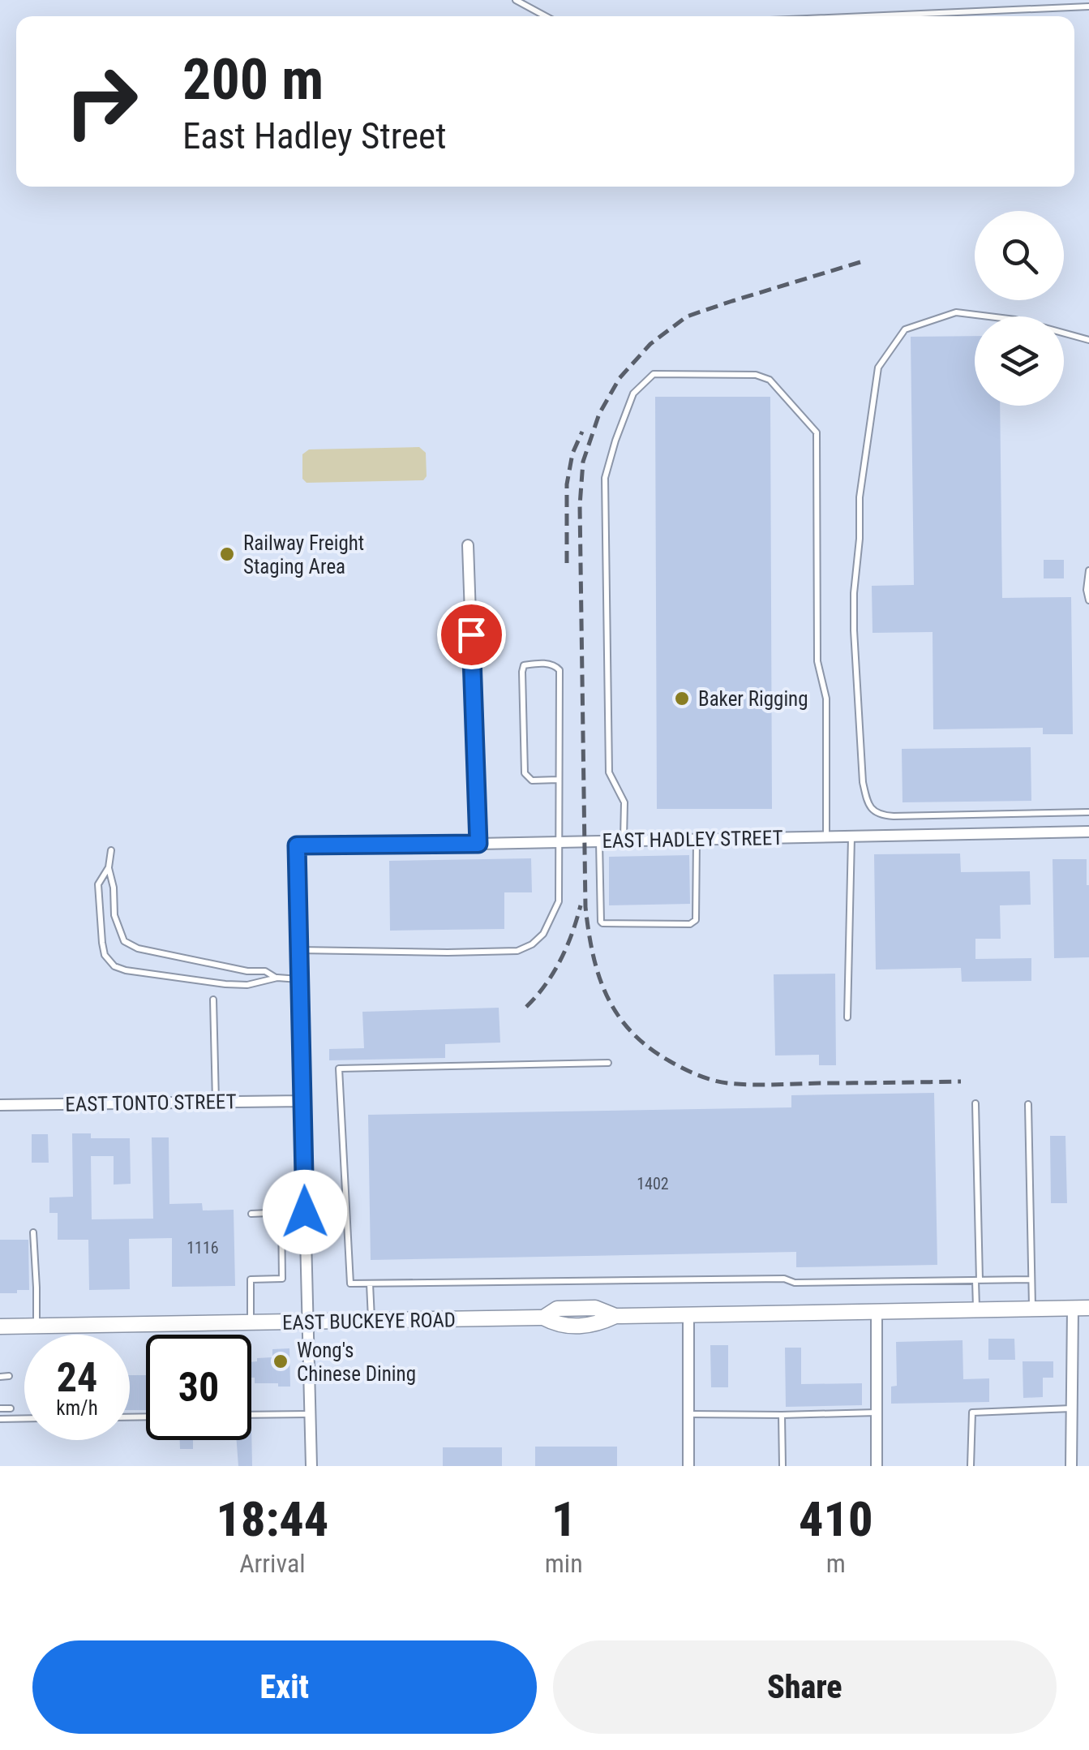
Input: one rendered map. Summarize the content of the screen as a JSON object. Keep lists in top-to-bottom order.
{
  "streets": {
    "main road": ["EAST BUCKEYE ROAD"],
    "street": ["EAST HADLEY STREET", "EAST TONTO STREET"]
  },
  "places": ["Railway Freight Staging Area", "Baker Rigging", "Wong's Chinese Dining"],
  "house_numbers": ["1402", "1116"],
  "page": {
    "turn": ["200 m", "East Hadley Street"],
    "speed": "24 km/h",
    "limit": "30",
    "eta": [
      "18:44",
      "Arrival",
      "1",
      "min",
      "410",
      "m"
    ],
    "buttons": ["Exit", "Share"]
  }
}
